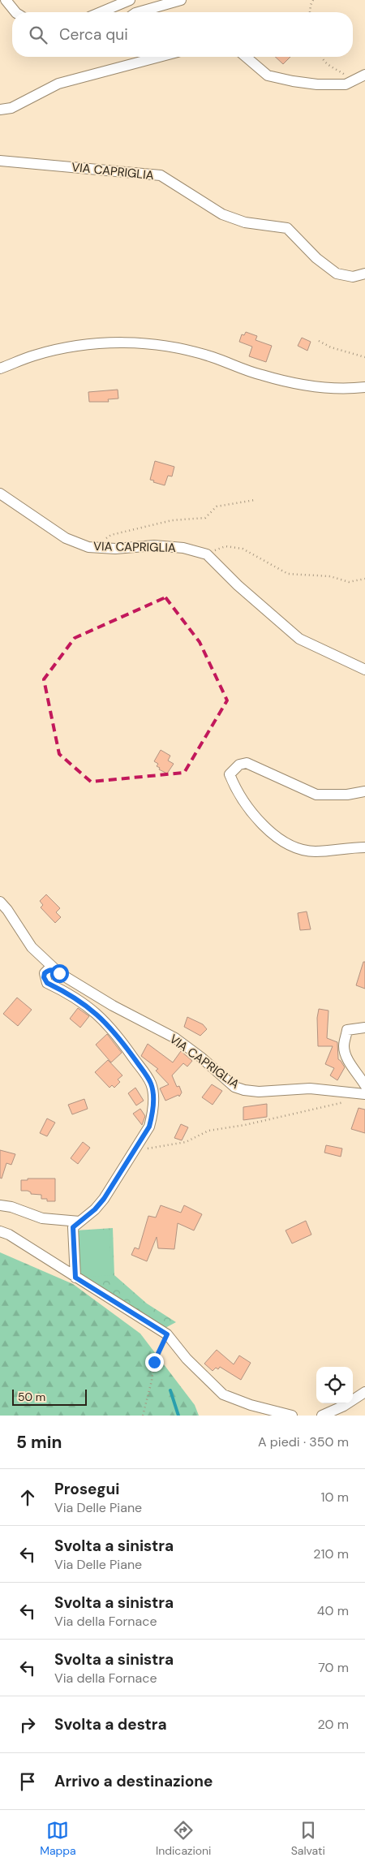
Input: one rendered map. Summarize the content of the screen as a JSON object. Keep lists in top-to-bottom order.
{
  "streets": {
    "street": ["VIA CAPRIGLIA"]
  },
  "scale_bar": "50 m",
  "page": {
    "search": "Cerca qui",
    "scale": "50 m",
    "heading": ["5 min", "A piedi · 350 m"],
    "list": [
      ["Prosegui", "Via Delle Piane", "10 m"],
      ["Svolta a sinistra", "Via Delle Piane", "210 m"],
      ["Svolta a sinistra", "Via della Fornace", "40 m"],
      ["Svolta a sinistra", "Via della Fornace", "70 m"],
      ["Svolta a destra", "20 m"],
      "Arrivo a destinazione"
    ],
    "nav": ["Mappa", "Indicazioni", "Salvati"]
  }
}
